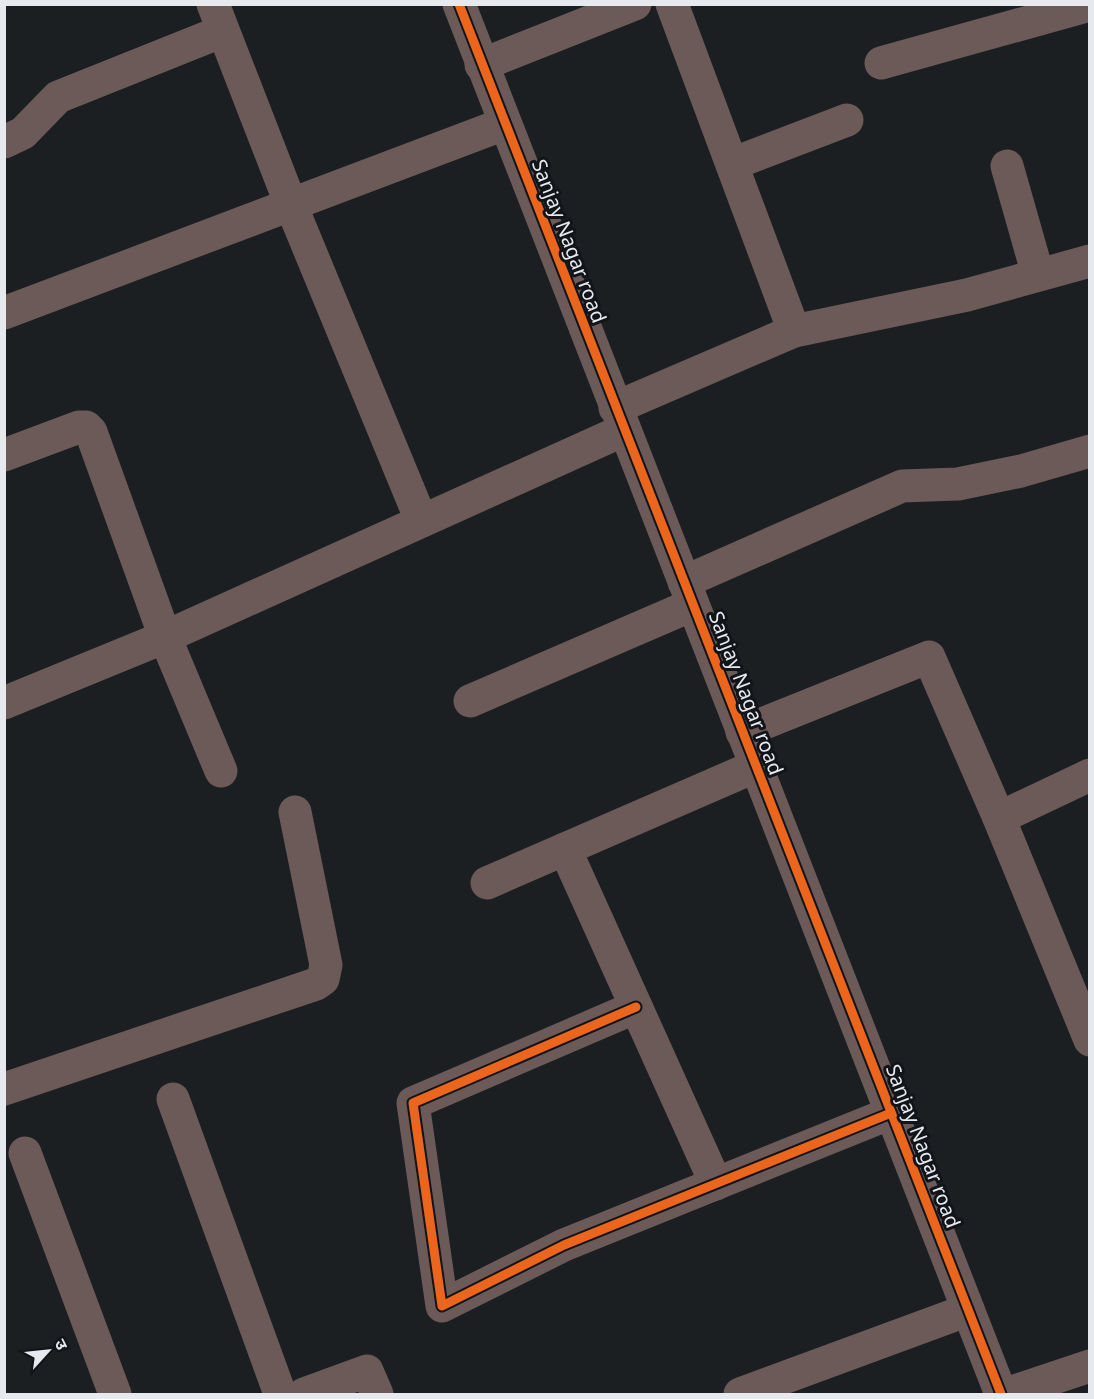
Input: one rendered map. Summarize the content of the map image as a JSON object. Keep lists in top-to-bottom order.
{
  "streets": {
    "street": ["Sanjay Nagar road"]
  },
  "north": "top right"
}
